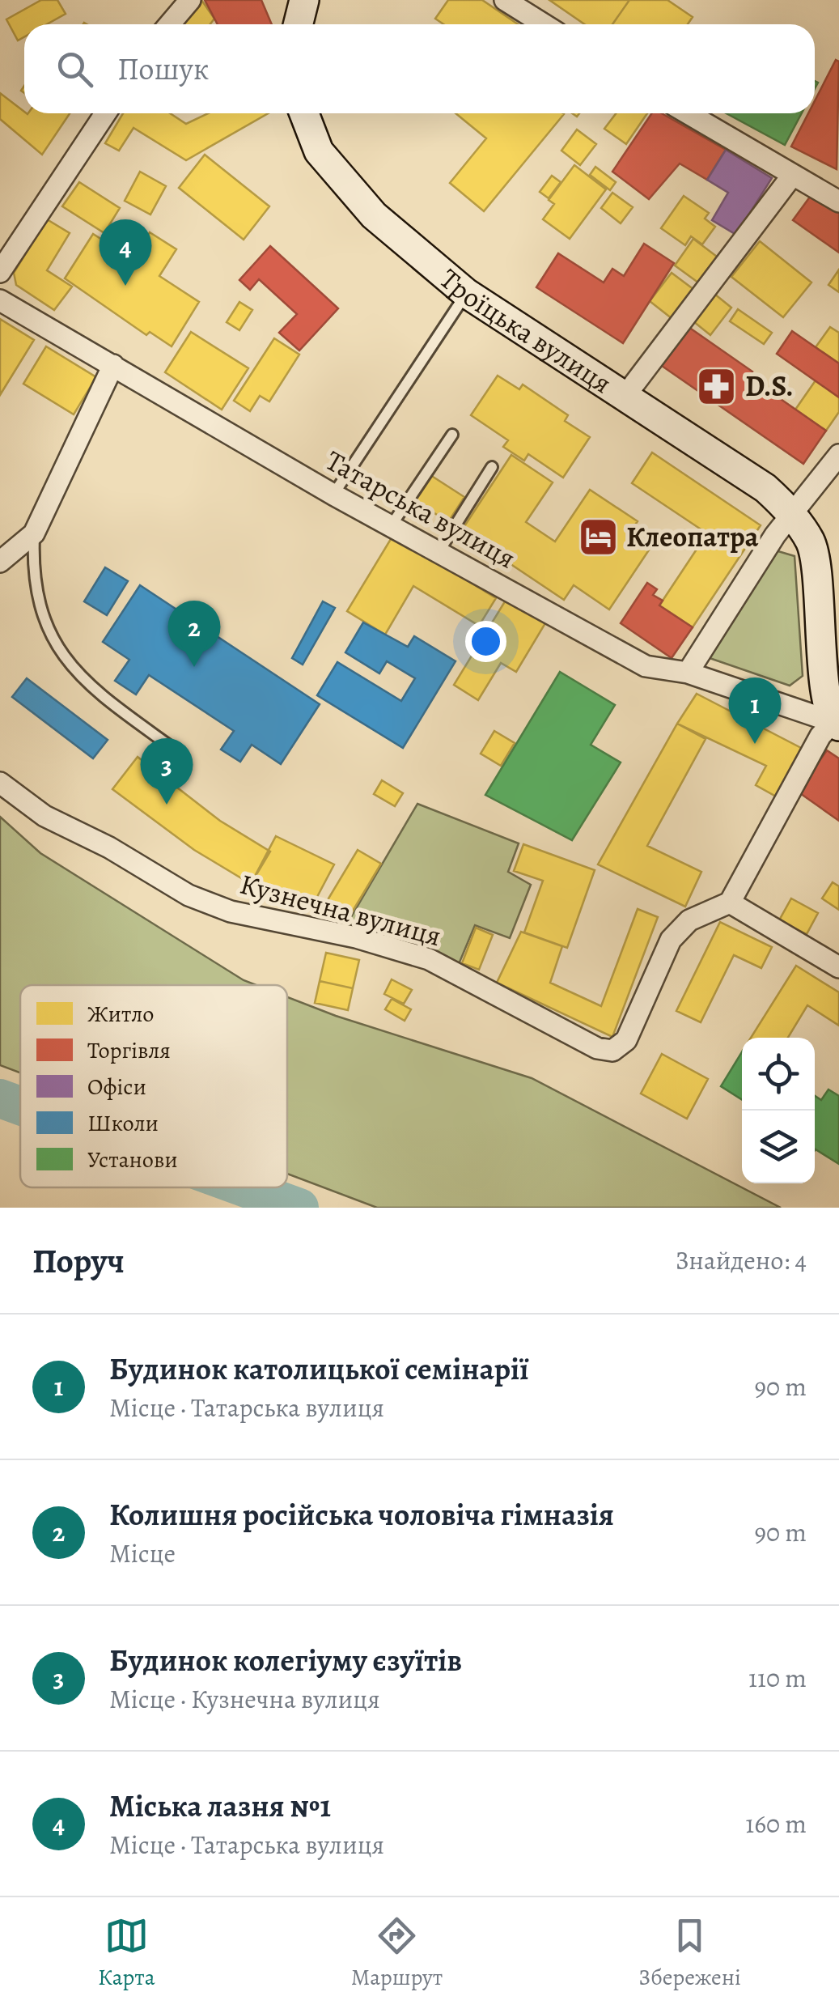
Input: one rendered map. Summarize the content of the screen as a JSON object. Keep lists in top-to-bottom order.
{
  "streets": {
    "main road": ["Троїцька вулиця"],
    "street": ["Татарська вулиця", "Кузнечна вулиця"]
  },
  "crossings": [
    ["Троїцька вулиця", "Татарська вулиця"]
  ],
  "places": {
    "pharmacy": ["D.S."],
    "hotel": ["Клеопатра"]
  },
  "legend": [
    "Житло",
    "Торгівля",
    "Офіси",
    "Школи",
    "Установи"
  ],
  "page": {
    "search": "Пошук",
    "pins": [
      "4",
      "2",
      "1",
      "3"
    ],
    "heading": ["Поруч", "Знайдено: 4"],
    "list": [
      {
        "mark": "1",
        "name": "Будинок католицької семінарії",
        "note": "Місце · Татарська вулиця",
        "value": "90 m"
      },
      {
        "mark": "2",
        "name": "Колишня російська чоловіча гімназія",
        "note": "Місце",
        "value": "90 m"
      },
      {
        "mark": "3",
        "name": "Будинок колегіуму єзуїтів",
        "note": "Місце · Кузнечна вулиця",
        "value": "110 m"
      },
      {
        "mark": "4",
        "name": "Міська лазня №1",
        "note": "Місце · Татарська вулиця",
        "value": "160 m"
      }
    ],
    "nav": ["Карта", "Маршрут", "Збережені"]
  }
}
